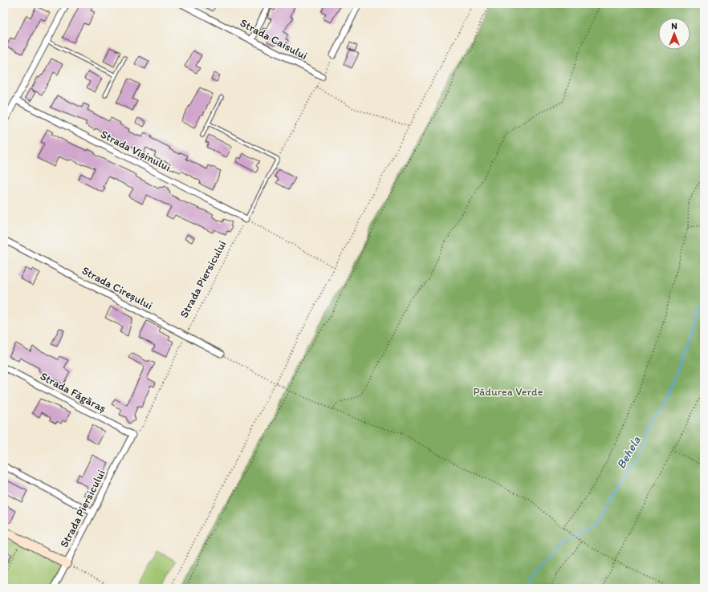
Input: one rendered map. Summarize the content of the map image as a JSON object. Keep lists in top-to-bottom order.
{
  "streets": {
    "street": [
      "Strada Caisului",
      "Strada Vișinului",
      "Strada Piersicului",
      "Strada Cireșului",
      "Strada Făgăraș"
    ]
  },
  "crossings": [
    ["Strada Vișinului", "Strada Piersicului"],
    ["Strada Piersicului", "Strada Cireșului"],
    ["Strada Piersicului", "Strada Făgăraș"]
  ],
  "water": ["Behela"],
  "parks": ["Pădurea Verde"],
  "north": "top"
}
